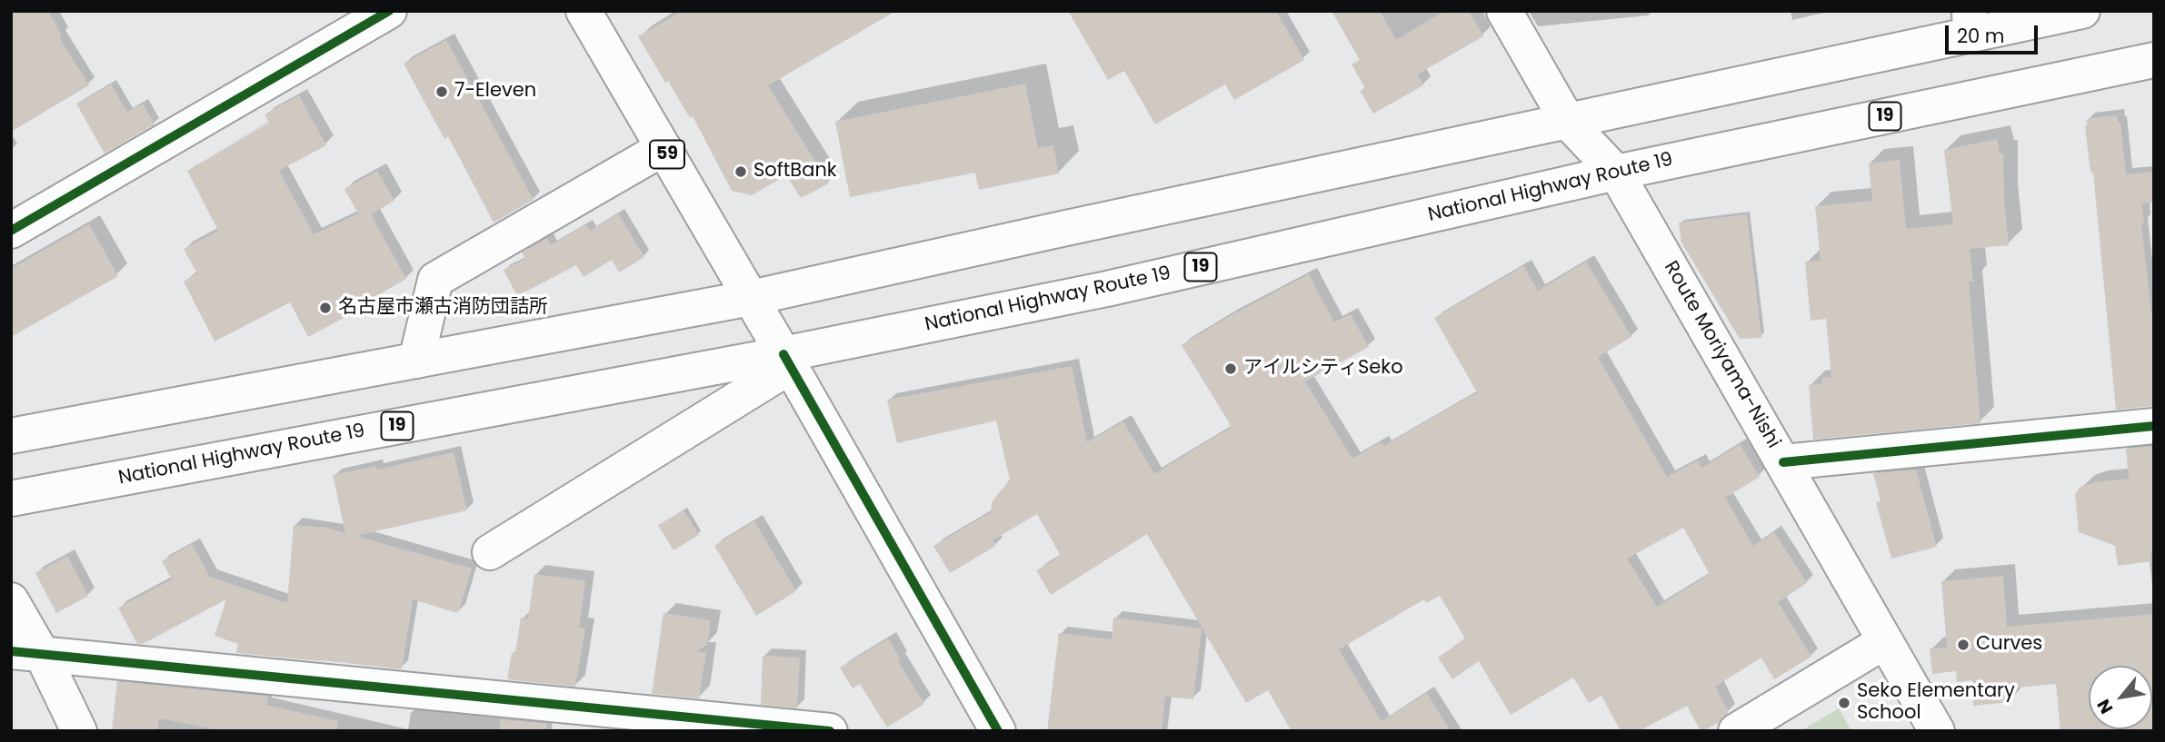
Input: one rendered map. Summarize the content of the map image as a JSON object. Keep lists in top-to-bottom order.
{
  "streets": {
    "main road": [
      "19",
      "59",
      "National Highway Route 19",
      "Route Moriyama-Nishi"
    ]
  },
  "crossings": [
    ["59", "National Highway Route 19"],
    ["National Highway Route 19", "Route Moriyama-Nishi"]
  ],
  "places": [
    "7-Eleven",
    "SoftBank",
    "名古屋市瀬古消防団詰所",
    "アイルシティSeko",
    "Curves",
    "Seko Elementary School"
  ],
  "scale_bar": "20 m",
  "north": "bottom left"
}
